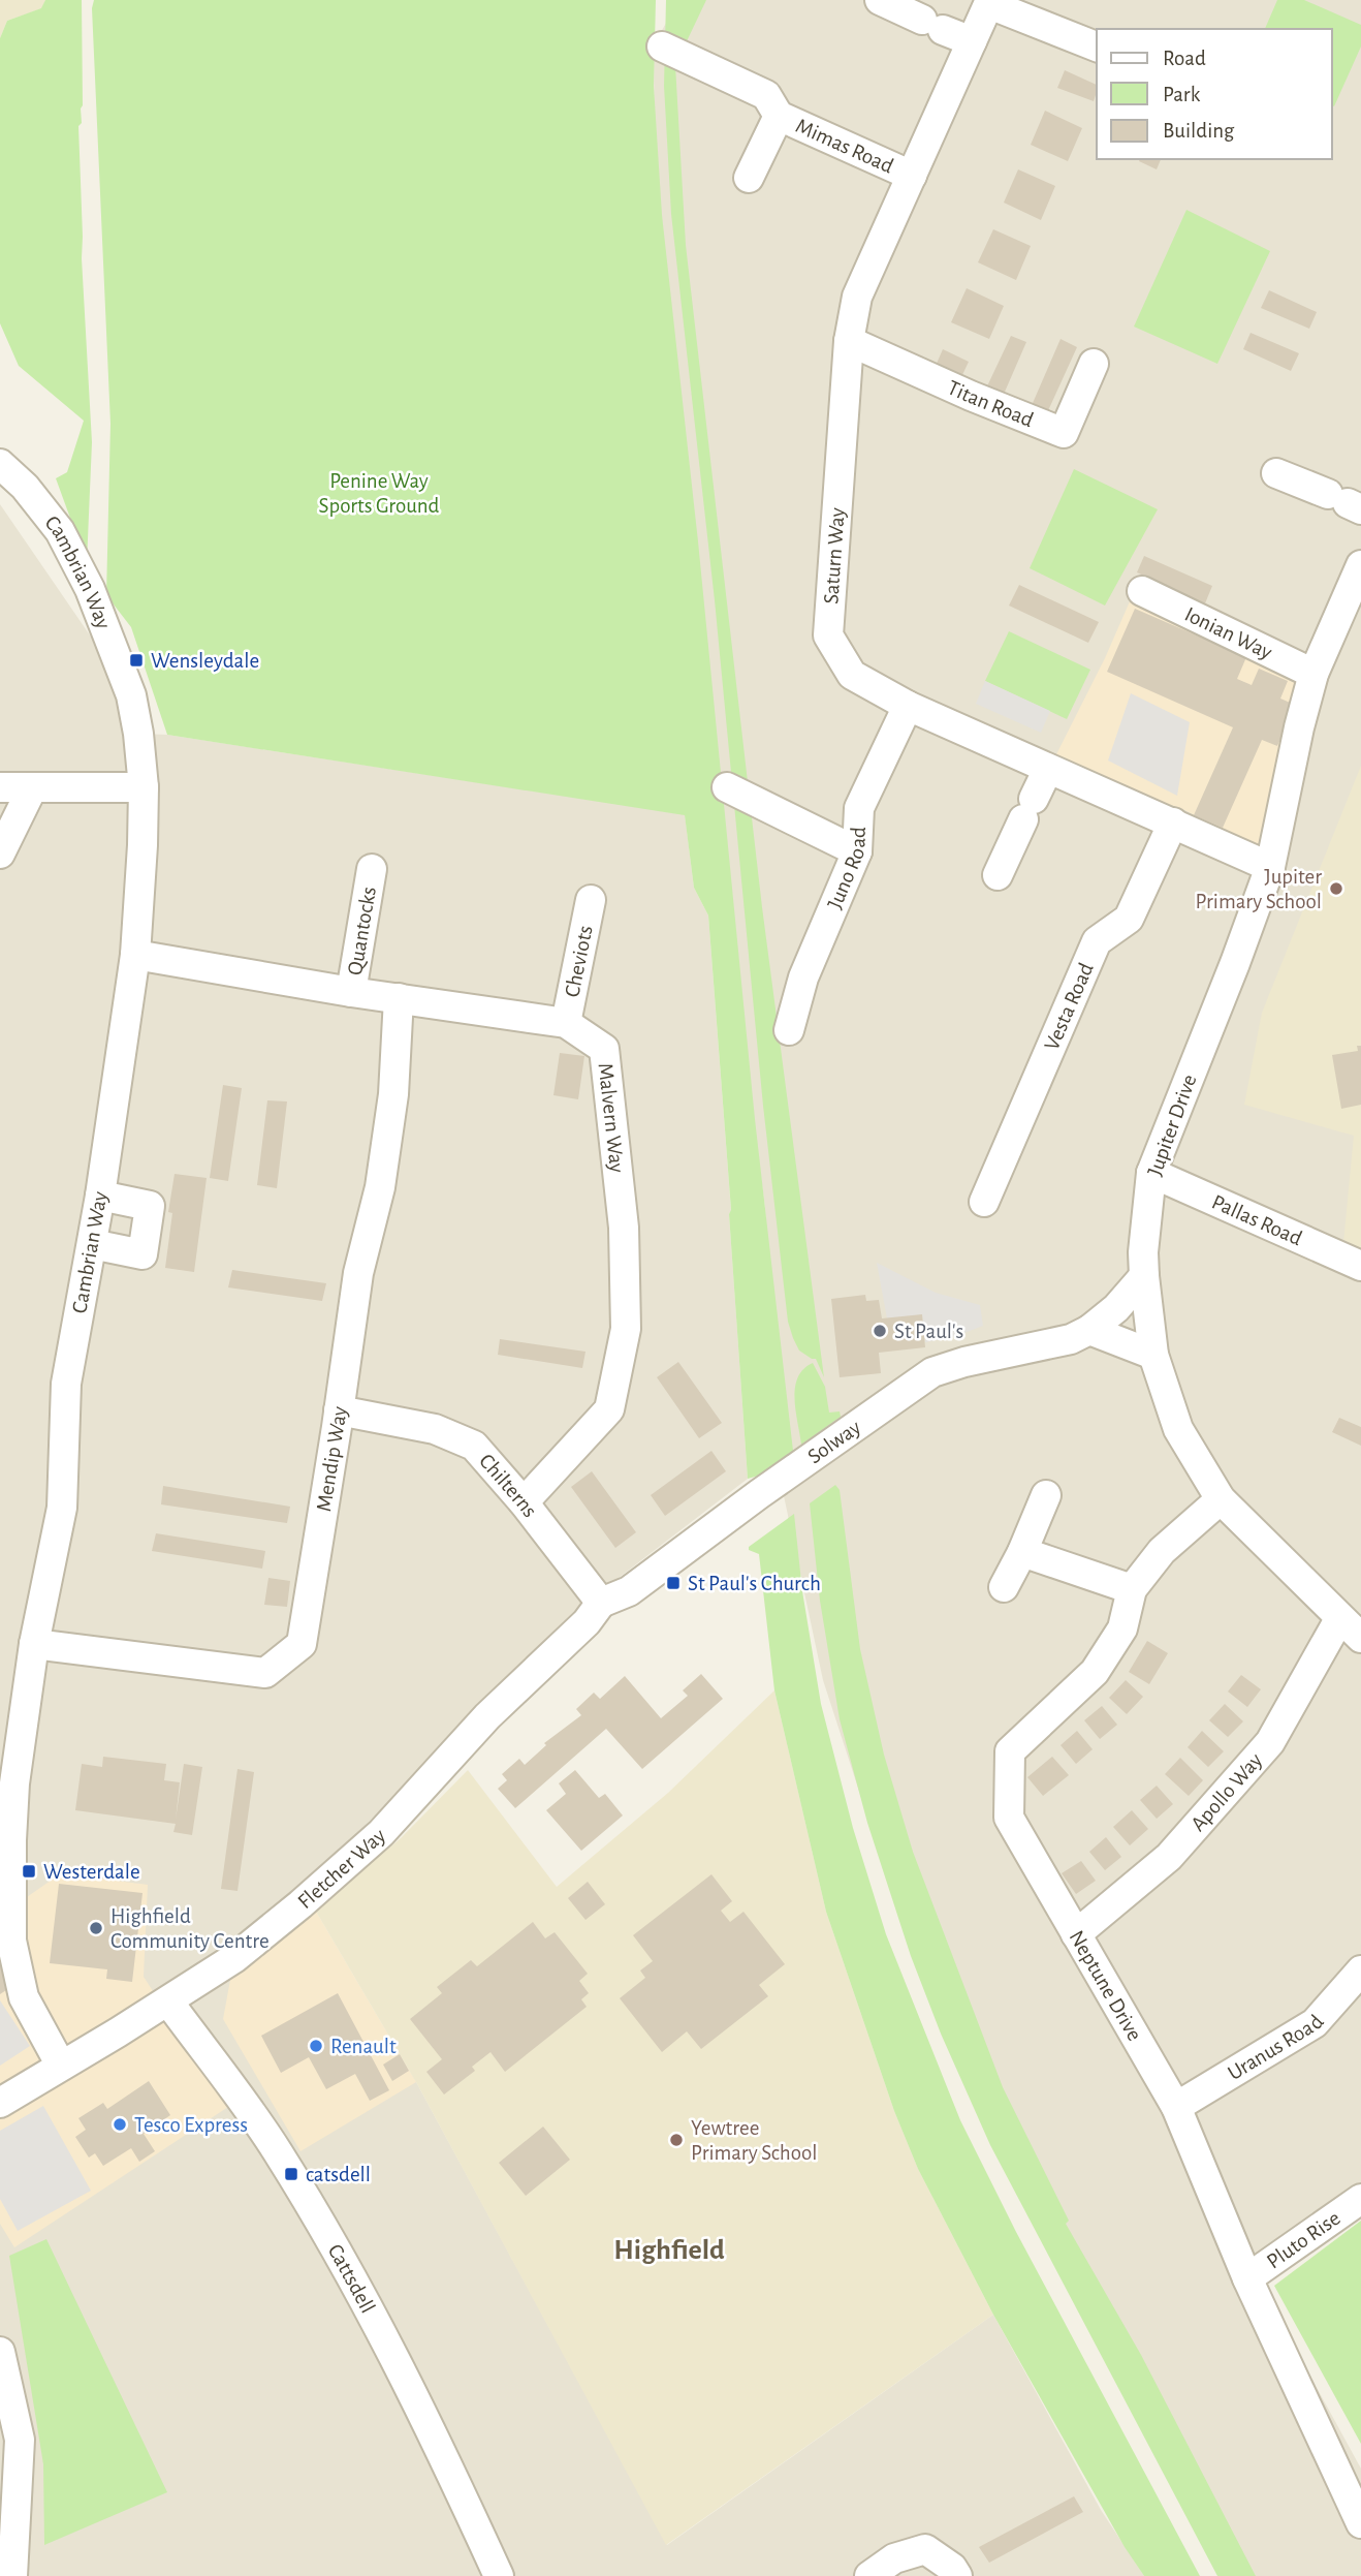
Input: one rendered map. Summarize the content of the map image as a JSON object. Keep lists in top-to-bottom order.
{
  "streets": {
    "street": [
      "Mimas Road",
      "Titan Road",
      "Saturn Way",
      "Cambrian Way",
      "Ionian Way",
      "Juno Road",
      "Quantocks",
      "Cheviots",
      "Vesta Road",
      "Malvern Way",
      "Jupiter Drive",
      "Pallas Road",
      "Solway",
      "Mendip Way",
      "Chilterns",
      "Apollo Way",
      "Fletcher Way",
      "Neptune Drive",
      "Uranus Road",
      "Pluto Rise",
      "Cattsdell"
    ]
  },
  "crossings": [
    ["Mimas Road", "Saturn Way"],
    ["Titan Road", "Saturn Way"],
    ["Saturn Way", "Juno Road"],
    ["Saturn Way", "Vesta Road"],
    ["Saturn Way", "Jupiter Drive"],
    ["Cambrian Way", "Malvern Way"],
    ["Cambrian Way", "Mendip Way"],
    ["Cambrian Way", "Fletcher Way"],
    ["Ionian Way", "Jupiter Drive"],
    ["Quantocks", "Malvern Way"],
    ["Cheviots", "Malvern Way"],
    ["Malvern Way", "Mendip Way"],
    ["Malvern Way", "Chilterns"],
    ["Jupiter Drive", "Pallas Road"],
    ["Jupiter Drive", "Solway"],
    ["Jupiter Drive", "Apollo Way"],
    ["Jupiter Drive", "Neptune Drive"],
    ["Solway", "Chilterns"],
    ["Solway", "Fletcher Way"],
    ["Mendip Way", "Chilterns"],
    ["Chilterns", "Fletcher Way"],
    ["Apollo Way", "Neptune Drive"],
    ["Fletcher Way", "Cattsdell"],
    ["Neptune Drive", "Uranus Road"],
    ["Neptune Drive", "Pluto Rise"]
  ],
  "districts": ["Highfield"],
  "parks": ["Penine Way Sports Ground"],
  "places": {
    "transit": [
      "Wensleydale",
      "St Paul's Church",
      "Westerdale",
      "catsdell"
    ],
    "other": [
      "Jupiter Primary School",
      "St Paul's",
      "Highfield Community Centre",
      "Renault",
      "Tesco Express",
      "Yewtree Primary School"
    ]
  },
  "legend": ["Road", "Park", "Building"]
}
